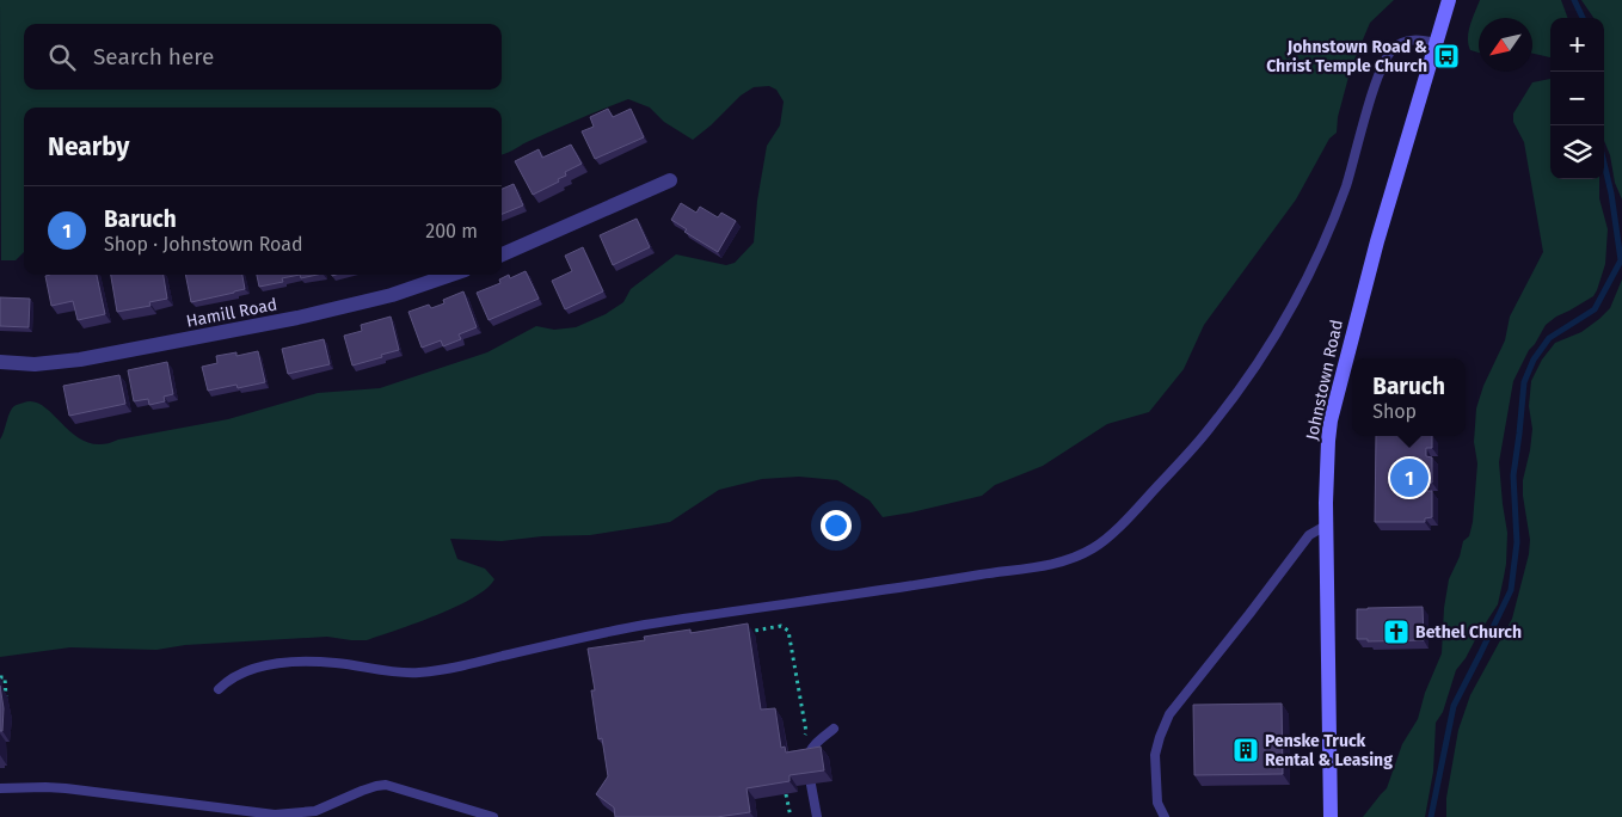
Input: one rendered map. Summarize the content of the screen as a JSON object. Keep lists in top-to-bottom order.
{
  "streets": {
    "street": ["Hamill Road", "Johnstown Road"]
  },
  "places": {
    "bus stop": ["Johnstown Road & Christ Temple Church"],
    "church": ["Bethel Church"],
    "building": ["Penske Truck Rental & Leasing"]
  },
  "north": "bottom left",
  "page": {
    "map_buttons": ["+", "−"],
    "search": "Search here",
    "heading": "Nearby",
    "list": [
      {
        "mark": "1",
        "name": "Baruch",
        "note": "Shop · Johnstown Road",
        "value": "200 m"
      }
    ],
    "popup": ["Baruch", "Shop"],
    "pins": "1"
  }
}
